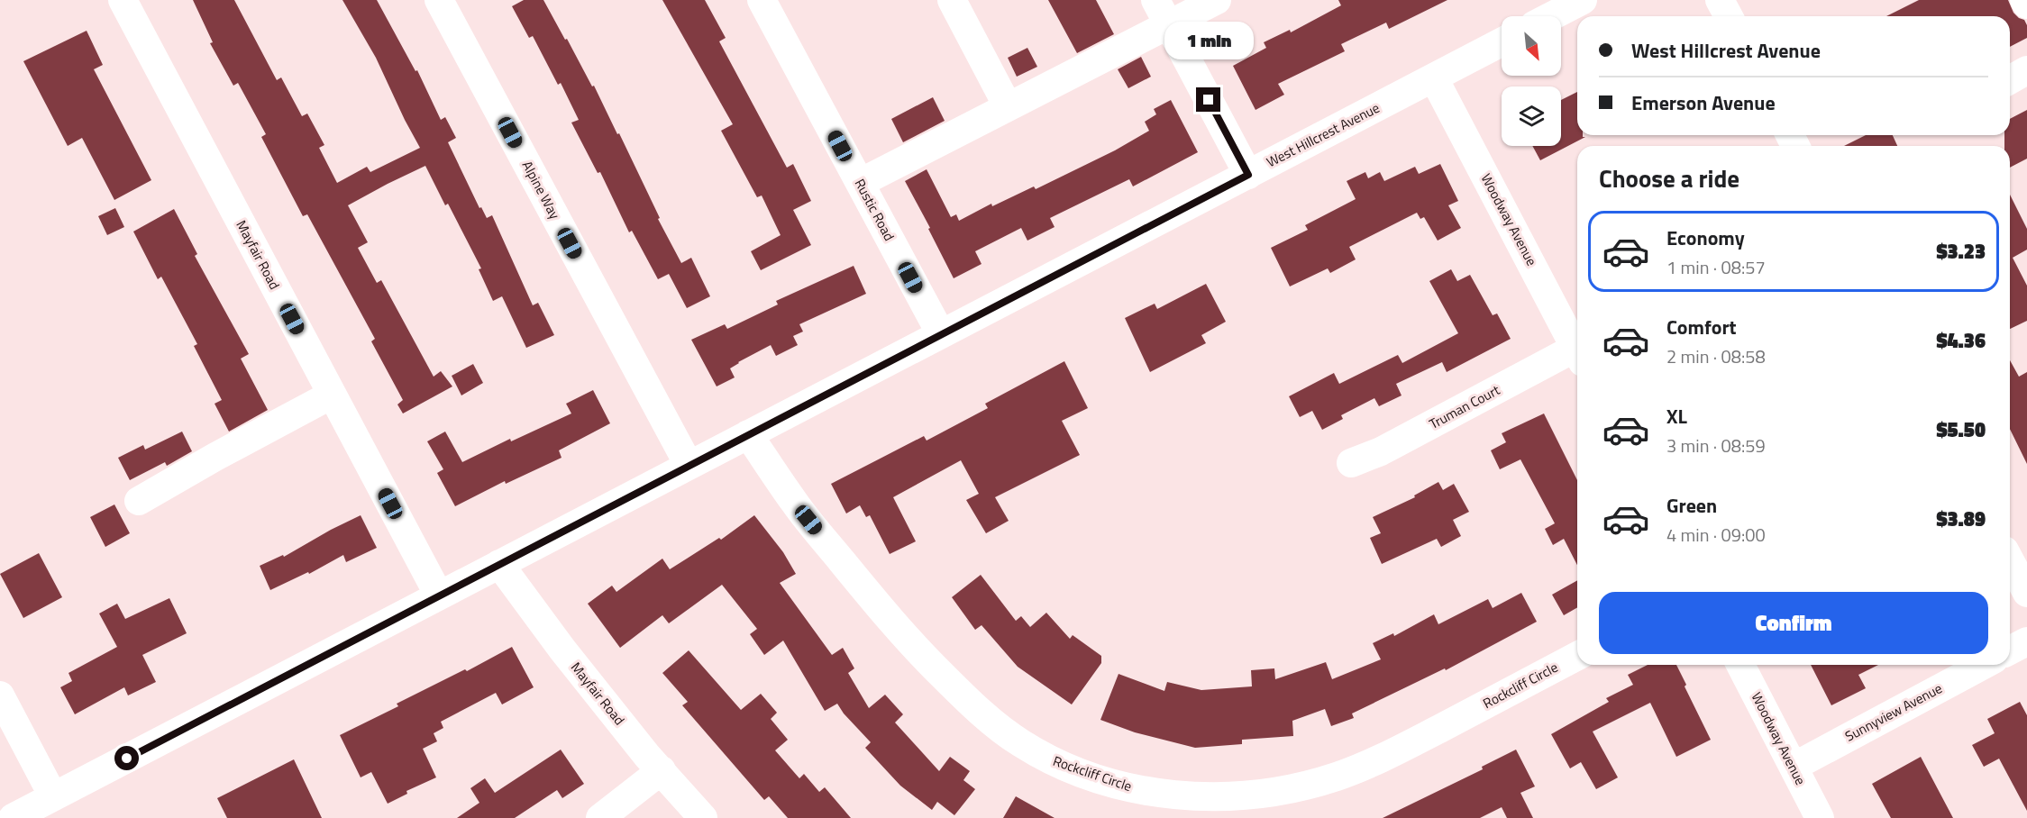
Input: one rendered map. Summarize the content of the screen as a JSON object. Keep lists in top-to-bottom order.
{
  "streets": {
    "street": [
      "West Hillcrest Avenue",
      "Alpine Way",
      "Rustic Road",
      "Woodway Avenue",
      "Mayfair Road",
      "Truman Court",
      "Rockcliff Circle",
      "Sunnyview Avenue"
    ]
  },
  "crossings": [
    ["West Hillcrest Avenue", "Alpine Way"],
    ["West Hillcrest Avenue", "Rustic Road"],
    ["West Hillcrest Avenue", "Woodway Avenue"],
    ["West Hillcrest Avenue", "Mayfair Road"],
    ["West Hillcrest Avenue", "Rockcliff Circle"],
    ["Woodway Avenue", "Sunnyview Avenue"]
  ],
  "north": "bottom right",
  "page": {
    "banner": ["West Hillcrest Avenue", "Emerson Avenue"],
    "bubble": "1 min",
    "heading": "Choose a ride",
    "list": [
      {
        "name": "Economy",
        "note": "1 min · 08:57",
        "value": "$3.23"
      },
      {
        "name": "Comfort",
        "note": "2 min · 08:58",
        "value": "$4.36"
      },
      {
        "name": "XL",
        "note": "3 min · 08:59",
        "value": "$5.50"
      },
      {
        "name": "Green",
        "note": "4 min · 09:00",
        "value": "$3.89"
      }
    ],
    "buttons": "Confirm"
  }
}
